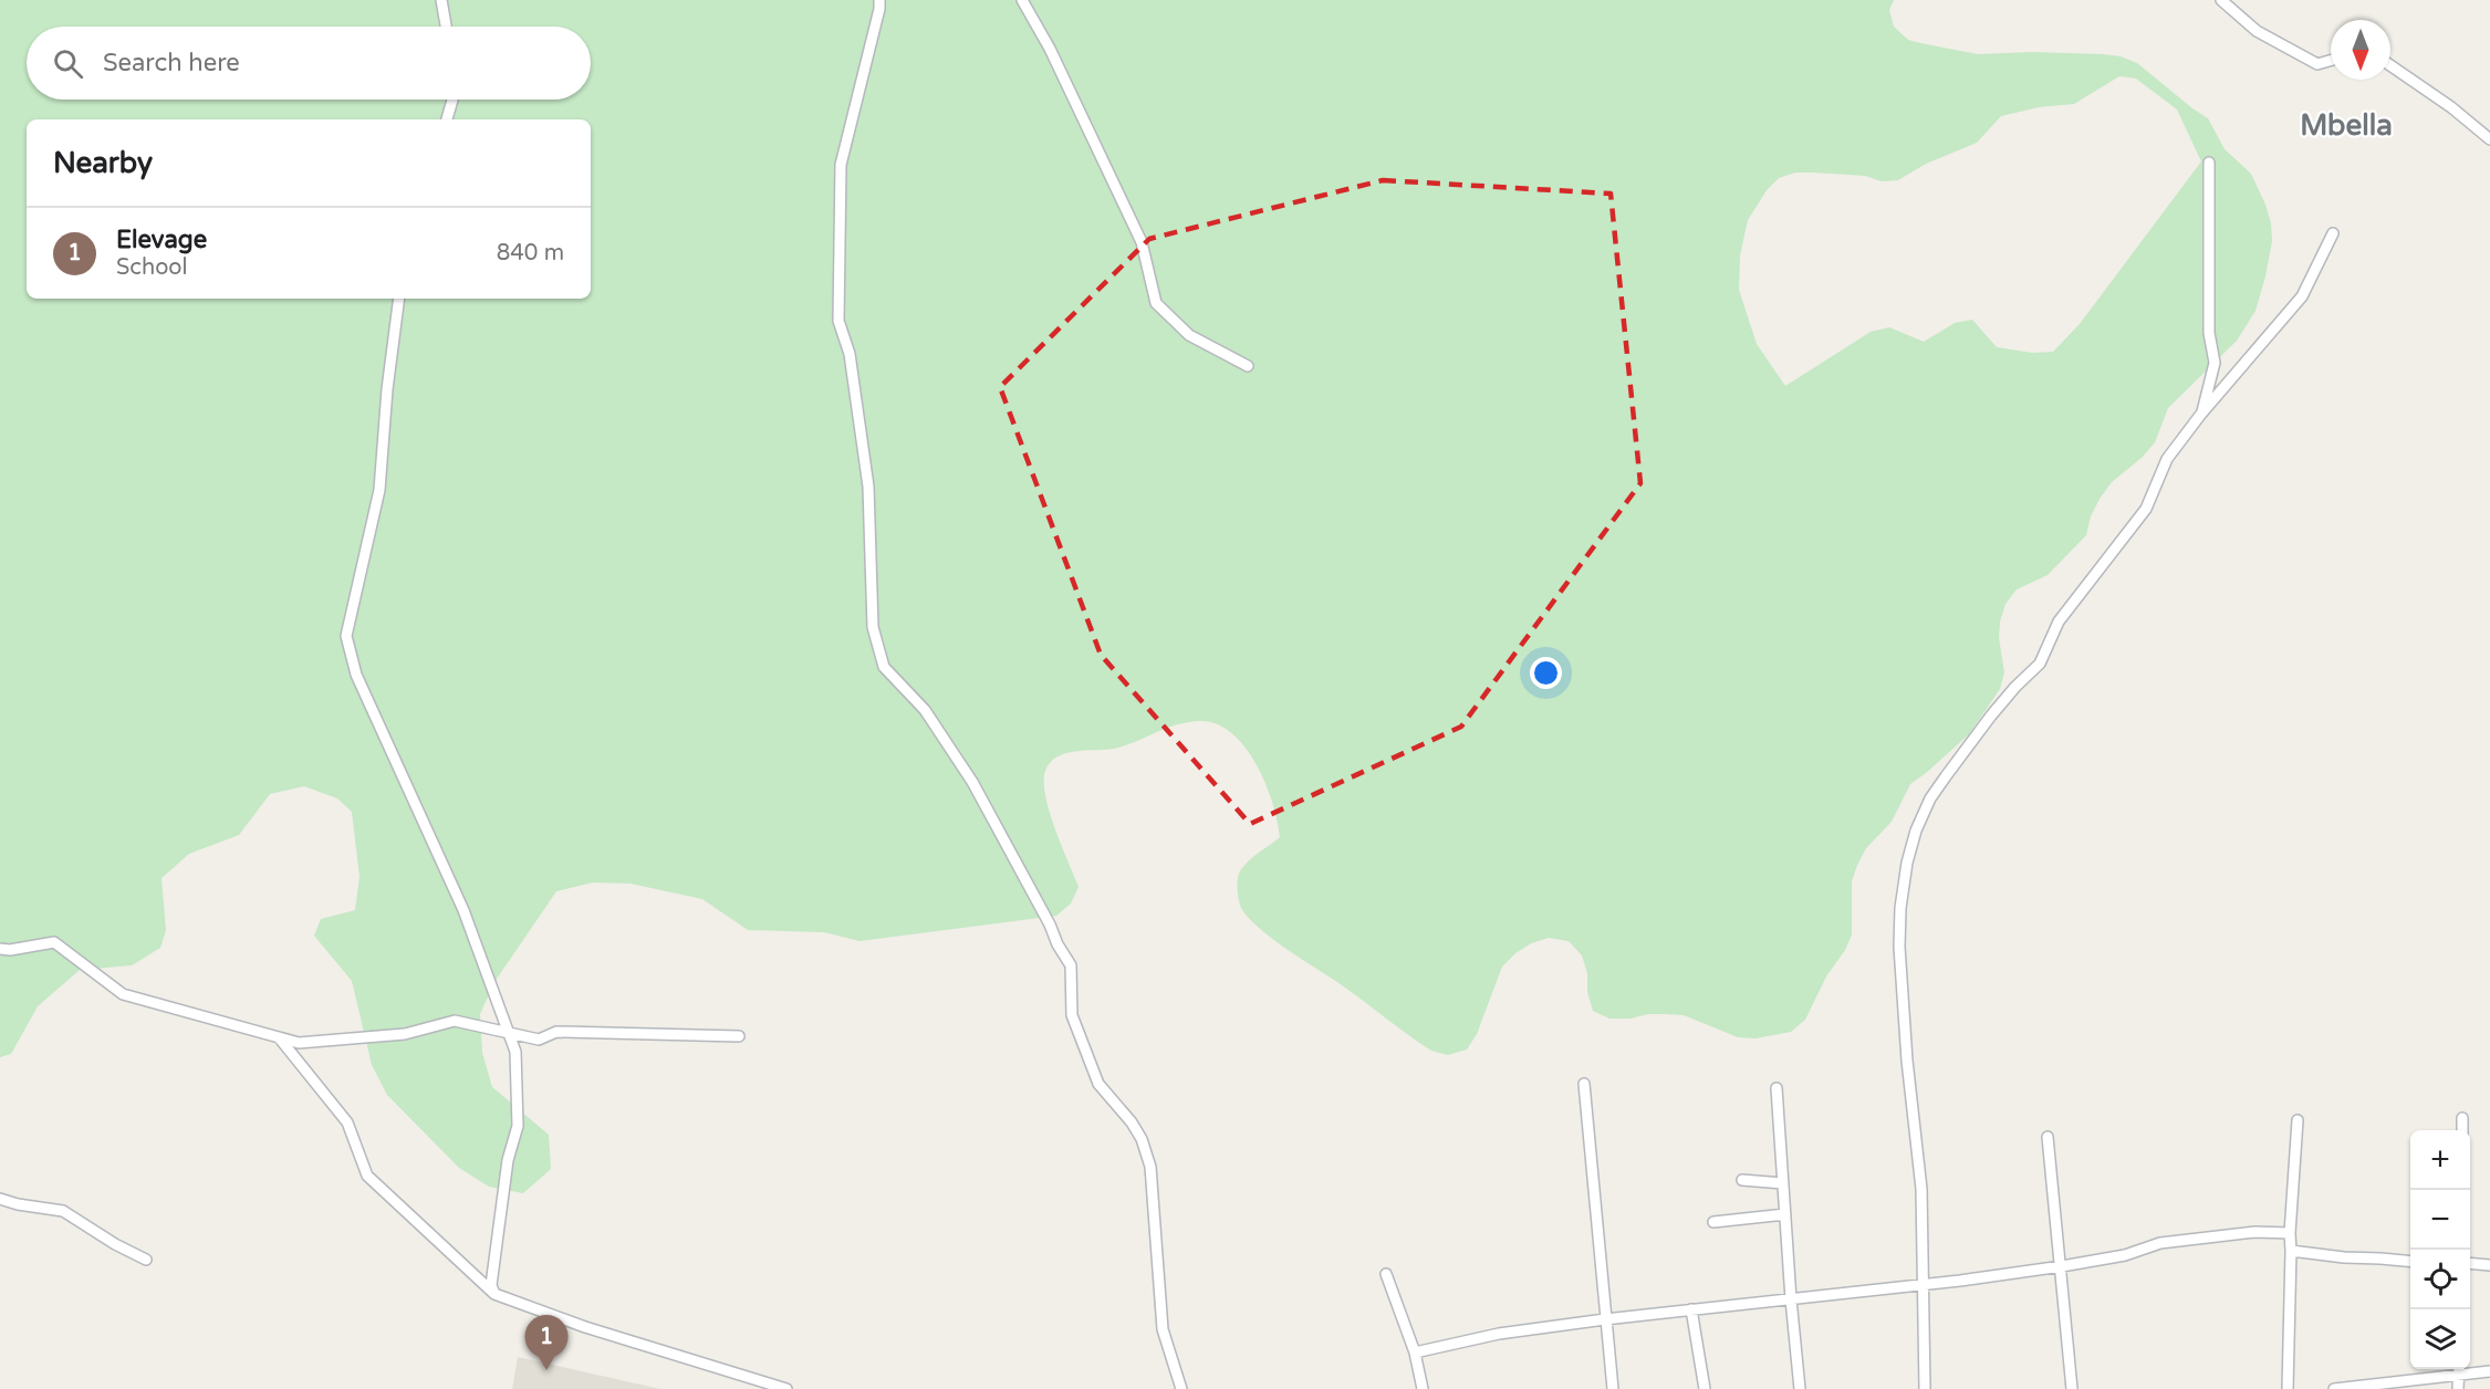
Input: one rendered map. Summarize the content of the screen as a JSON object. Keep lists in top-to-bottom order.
{
  "districts": ["Mbella"],
  "north": "bottom",
  "page": {
    "search": "Search here",
    "heading": "Nearby",
    "list": [
      {
        "mark": "1",
        "name": "Elevage",
        "note": "School",
        "value": "840 m"
      }
    ],
    "map_buttons": ["+", "−"],
    "pins": "1"
  }
}
